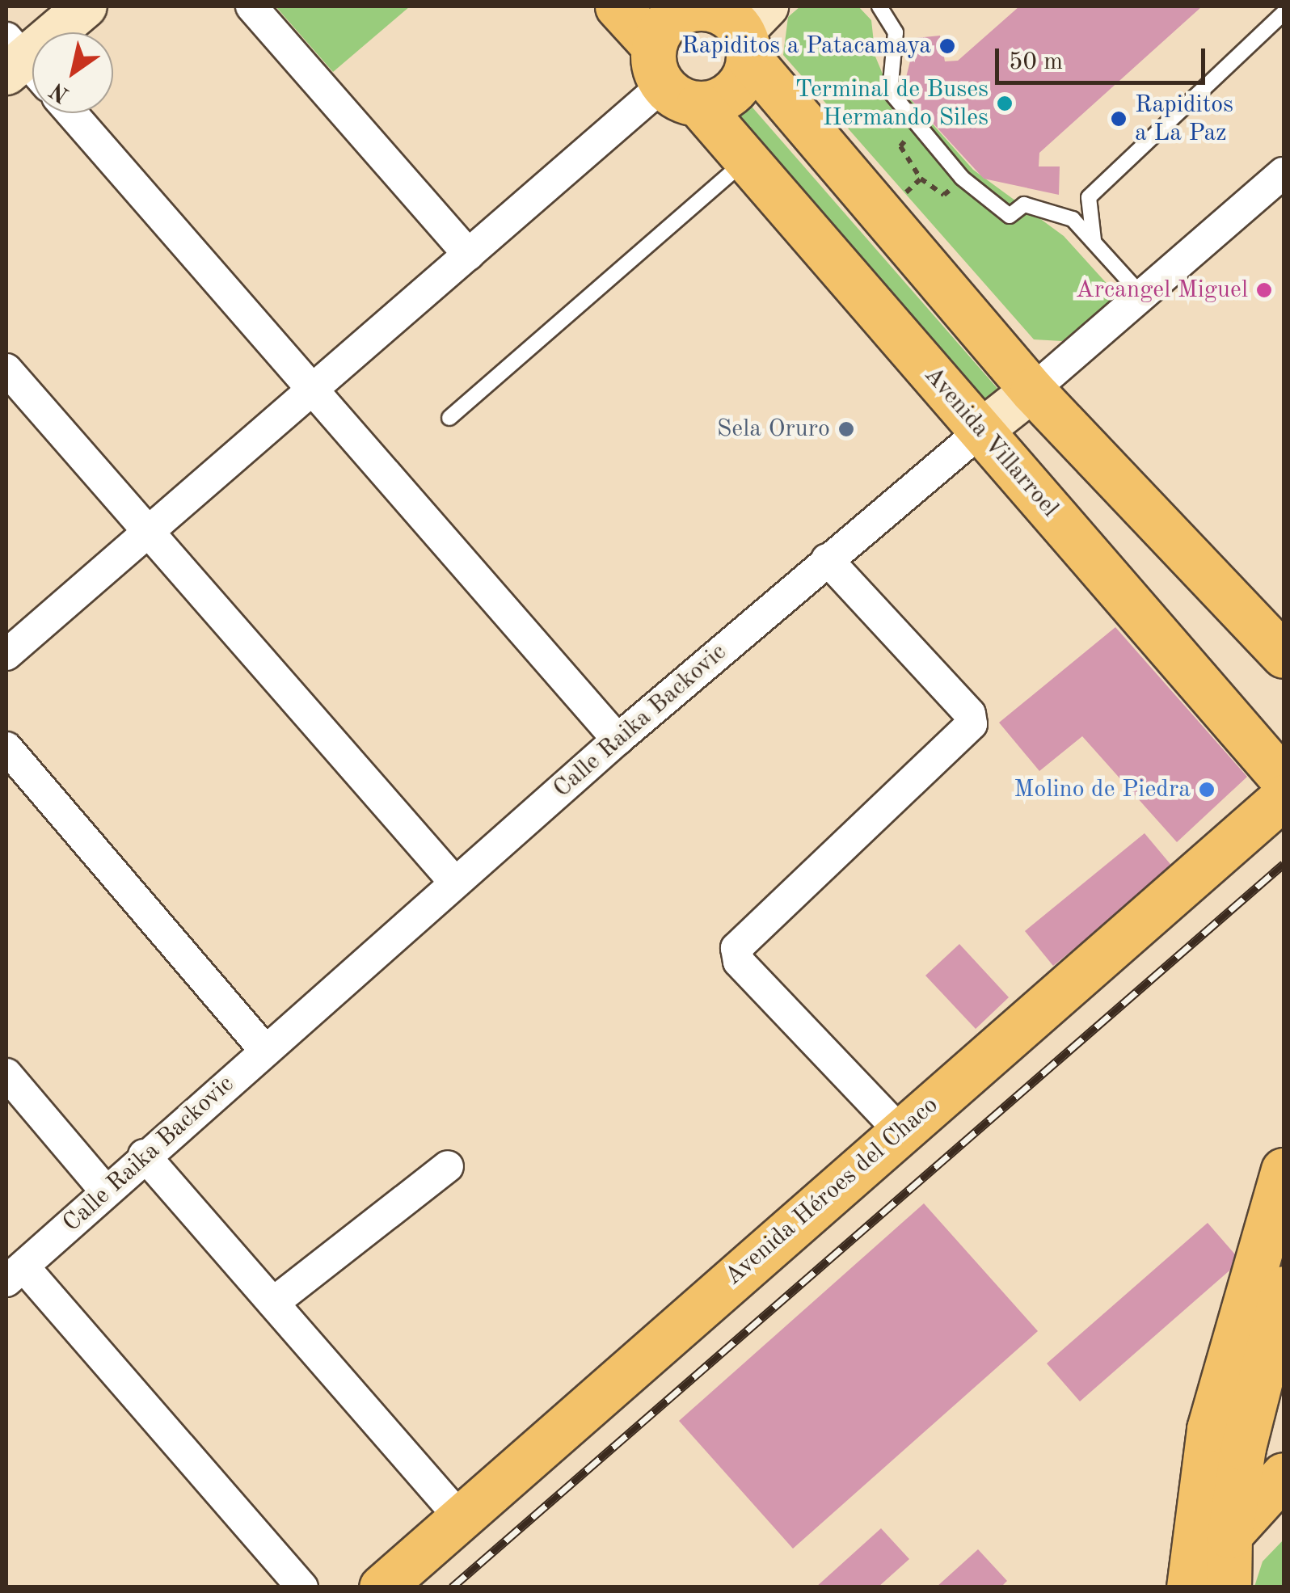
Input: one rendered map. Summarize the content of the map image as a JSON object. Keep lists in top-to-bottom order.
{
  "streets": {
    "main road": ["Avenida Villarroel", "Avenida Héroes del Chaco"],
    "street": ["Calle Raika Backovic"]
  },
  "crossings": [
    ["Avenida Villarroel", "Calle Raika Backovic"]
  ],
  "places": [
    "Rapiditos a Patacamaya",
    "Terminal de Buses Hermando Siles",
    "Rapiditos a La Paz",
    "Arcangel Miguel",
    "Sela Oruro",
    "Molino de Piedra"
  ],
  "scale_bar": "50 m",
  "north": "bottom left"
}
